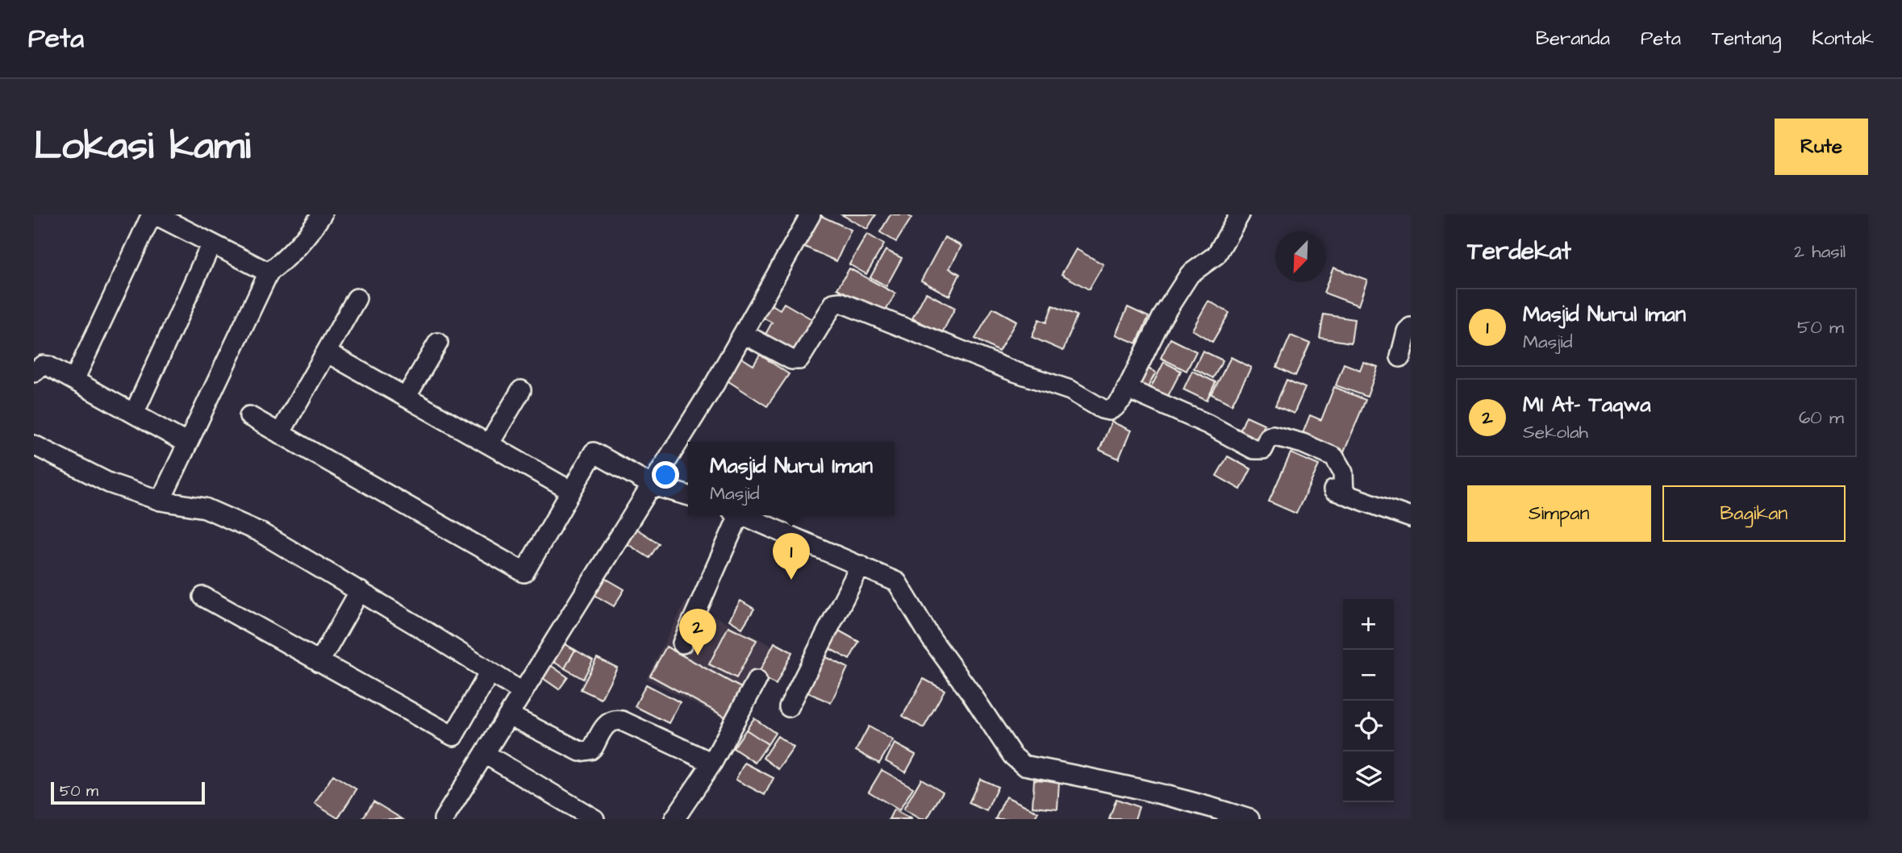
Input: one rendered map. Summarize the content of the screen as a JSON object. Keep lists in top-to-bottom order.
{
  "scale_bar": "50 m",
  "north": "bottom left",
  "page": {
    "header": "Peta",
    "nav": [
      "Beranda",
      "Peta",
      "Tentang",
      "Kontak"
    ],
    "buttons": [
      "Rute",
      ["Simpan", "Bagikan"]
    ],
    "title": "Lokasi kami",
    "heading": ["Terdekat", "2 hasil"],
    "list": [
      {
        "mark": "1",
        "name": "Masjid Nurul Iman",
        "note": "Masjid",
        "value": "50 m"
      },
      {
        "mark": "2",
        "name": "MI At- Taqwa",
        "note": "Sekolah",
        "value": "60 m"
      }
    ],
    "popup": ["Masjid Nurul Iman", "Masjid"],
    "pins": ["1", "2"],
    "map_buttons": ["+", "−"],
    "scale": "50 m"
  }
}
